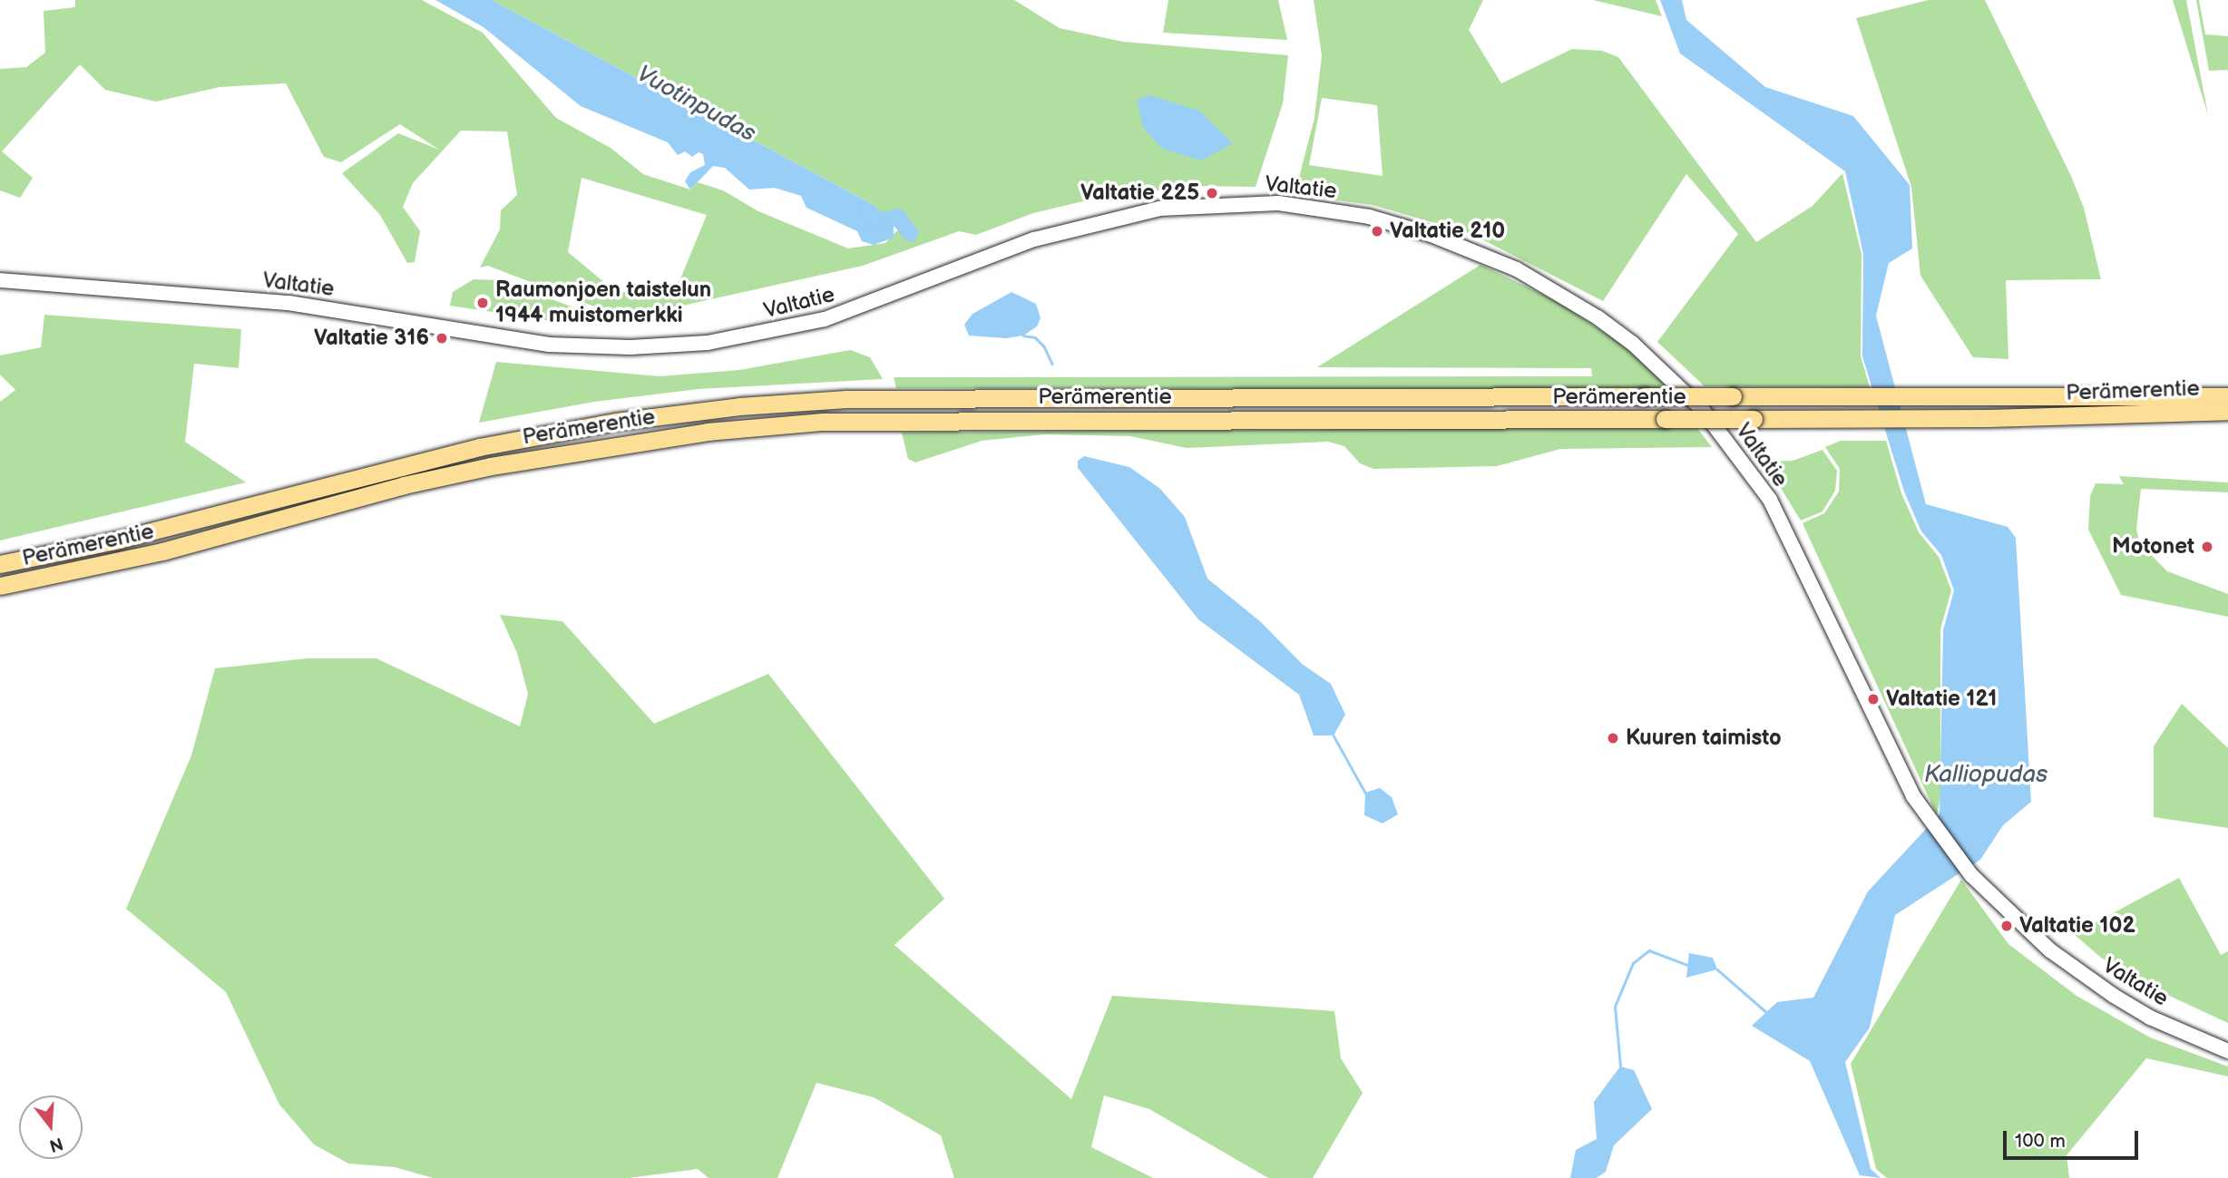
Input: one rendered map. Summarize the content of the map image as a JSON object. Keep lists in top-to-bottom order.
{
  "streets": {
    "highway": ["Perämerentie"],
    "main road": ["Valtatie"]
  },
  "water": ["Vuotinpudas", "Kalliopudas"],
  "places": [
    "Valtatie 225",
    "Valtatie 210",
    "Raumonjoen taistelun 1944 muistomerkki",
    "Valtatie 316",
    "Motonet",
    "Valtatie 121",
    "Kuuren taimisto",
    "Valtatie 102"
  ],
  "scale_bar": "100 m",
  "north": "bottom"
}
